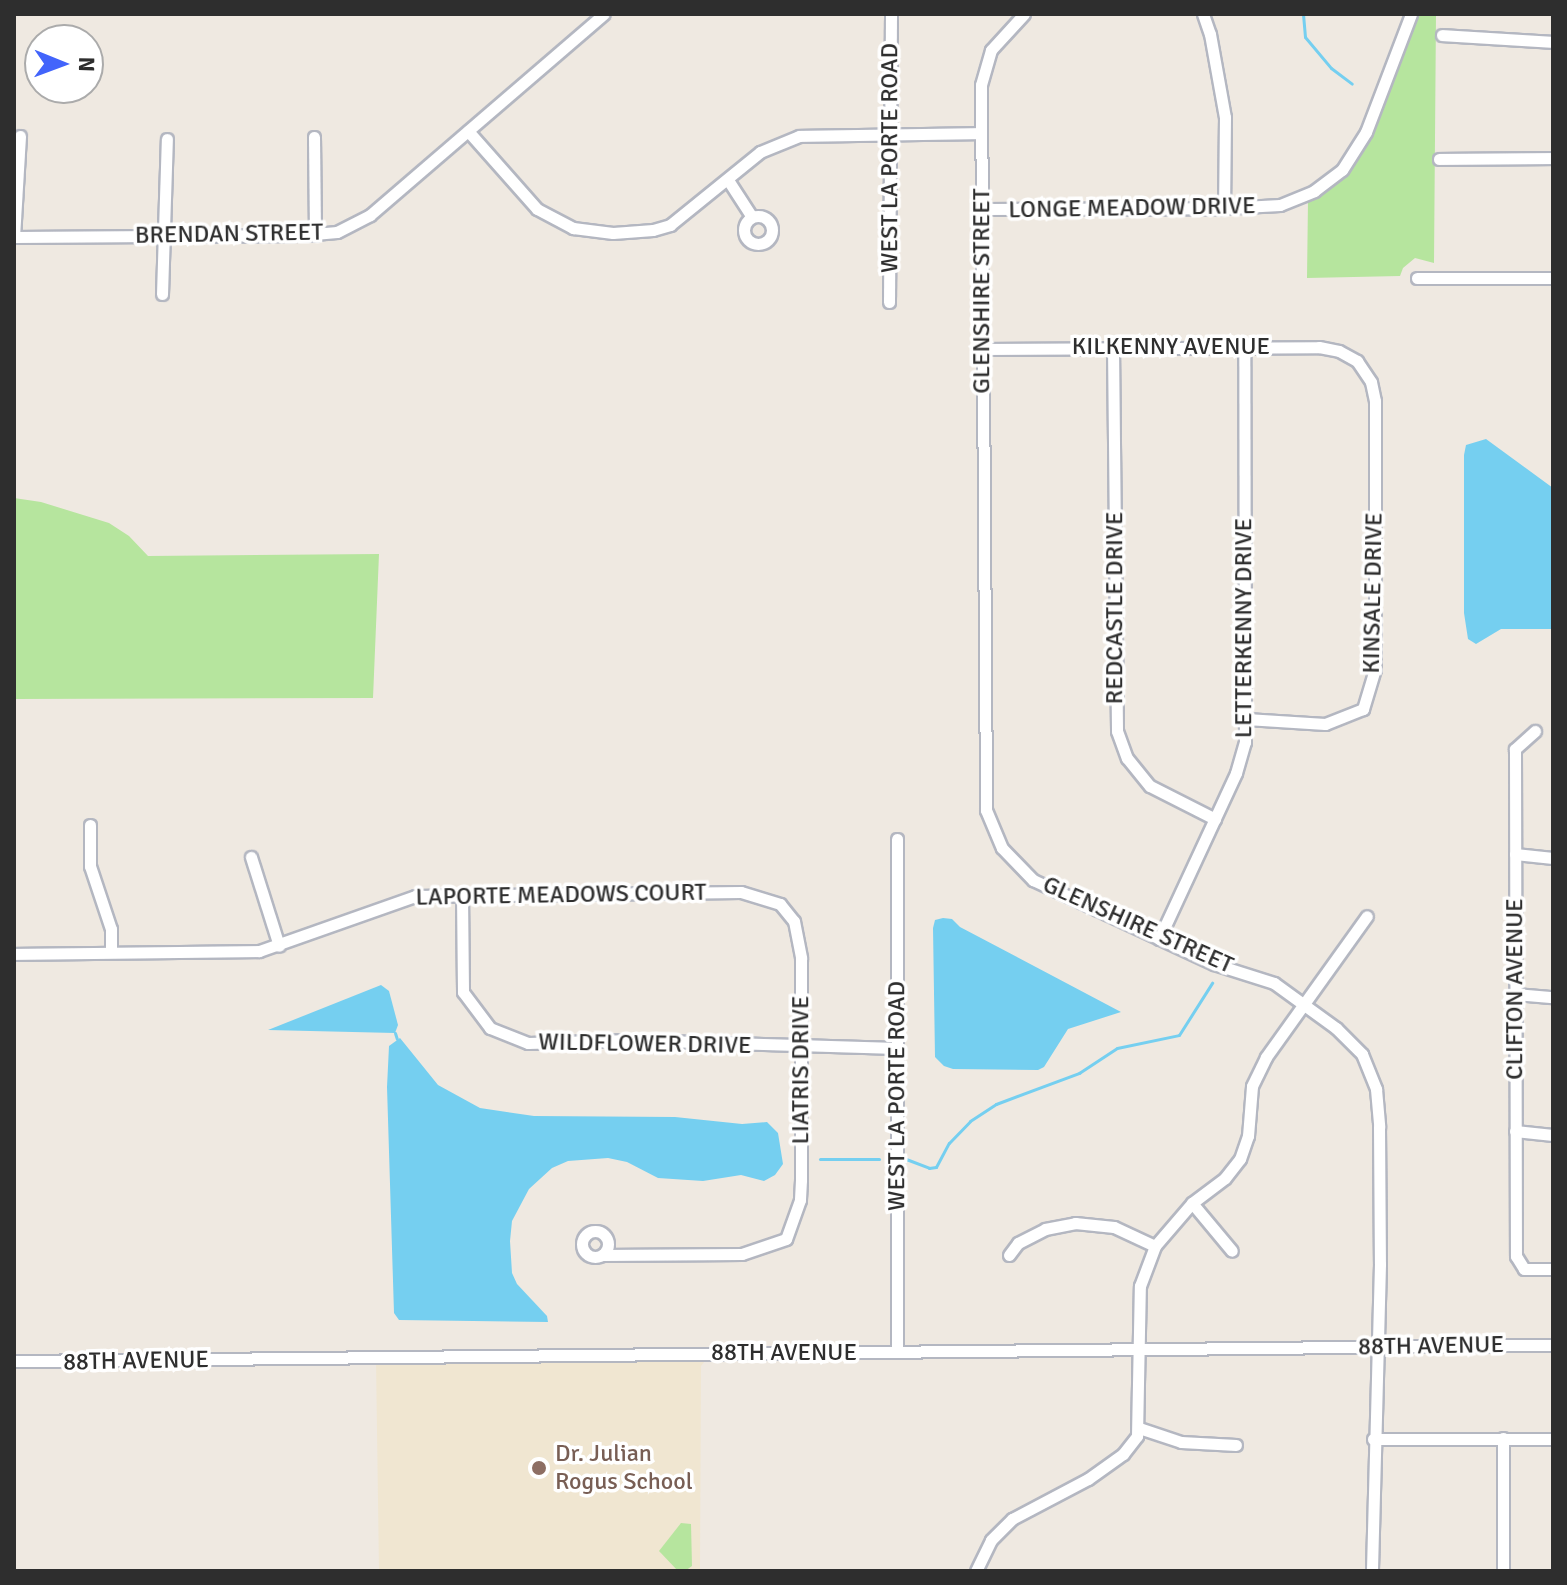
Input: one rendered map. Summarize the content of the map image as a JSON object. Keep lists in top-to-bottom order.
{
  "streets": {
    "street": [
      "WEST LA PORTE ROAD",
      "LONGE MEADOW DRIVE",
      "BRENDAN STREET",
      "GLENSHIRE STREET",
      "KILKENNY AVENUE",
      "KINSALE DRIVE",
      "REDCASTLE DRIVE",
      "LETTERKENNY DRIVE",
      "LAPORTE MEADOWS COURT",
      "CLIFTON AVENUE",
      "WILDFLOWER DRIVE",
      "LIATRIS DRIVE",
      "88TH AVENUE"
    ]
  },
  "crossings": [
    ["WEST LA PORTE ROAD", "WILDFLOWER DRIVE"],
    ["WEST LA PORTE ROAD", "88TH AVENUE"],
    ["LONGE MEADOW DRIVE", "GLENSHIRE STREET"],
    ["GLENSHIRE STREET", "KILKENNY AVENUE"],
    ["GLENSHIRE STREET", "LETTERKENNY DRIVE"],
    ["GLENSHIRE STREET", "88TH AVENUE"],
    ["KILKENNY AVENUE", "KINSALE DRIVE"],
    ["KILKENNY AVENUE", "REDCASTLE DRIVE"],
    ["KILKENNY AVENUE", "LETTERKENNY DRIVE"],
    ["KINSALE DRIVE", "LETTERKENNY DRIVE"],
    ["REDCASTLE DRIVE", "LETTERKENNY DRIVE"],
    ["LAPORTE MEADOWS COURT", "WILDFLOWER DRIVE"],
    ["LAPORTE MEADOWS COURT", "LIATRIS DRIVE"],
    ["WILDFLOWER DRIVE", "LIATRIS DRIVE"]
  ],
  "places": ["Dr. Julian Rogus School"],
  "north": "right"
}
